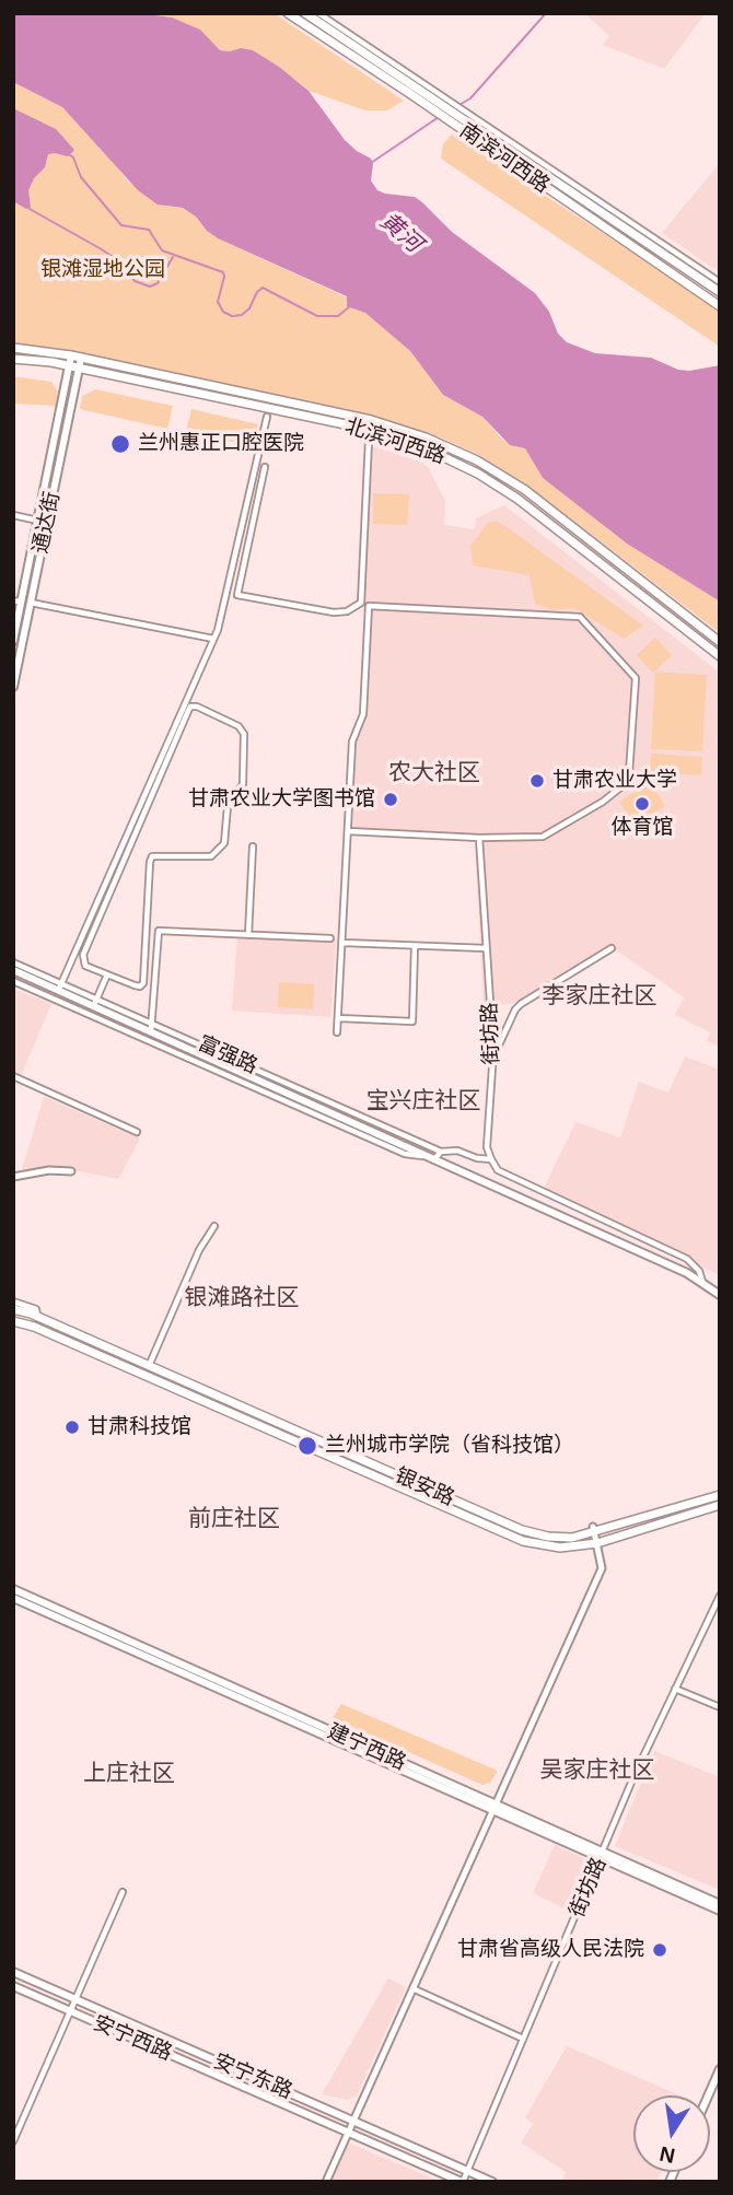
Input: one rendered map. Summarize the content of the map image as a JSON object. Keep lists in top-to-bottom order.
{
  "streets": {
    "main road": [
      "南滨河西路",
      "北滨河西路",
      "通达街",
      "富强路",
      "银安路",
      "建宁西路",
      "安宁西路",
      "安宁东路"
    ],
    "street": ["街坊路"]
  },
  "crossings": [
    ["北滨河西路", "通达街"],
    ["街坊路", "建宁西路"],
    ["街坊路", "安宁西路"],
    ["街坊路", "安宁东路"]
  ],
  "districts": [
    "农大社区",
    "李家庄社区",
    "宝兴庄社区",
    "银滩路社区",
    "前庄社区",
    "吴家庄社区",
    "上庄社区"
  ],
  "water": ["黄河"],
  "parks": ["银滩湿地公园"],
  "places": [
    "兰州惠正口腔医院",
    "甘肃农业大学",
    "甘肃农业大学图书馆",
    "体育馆",
    "甘肃科技馆",
    "兰州城市学院（省科技馆）",
    "甘肃省高级人民法院"
  ],
  "north": "bottom"
}
